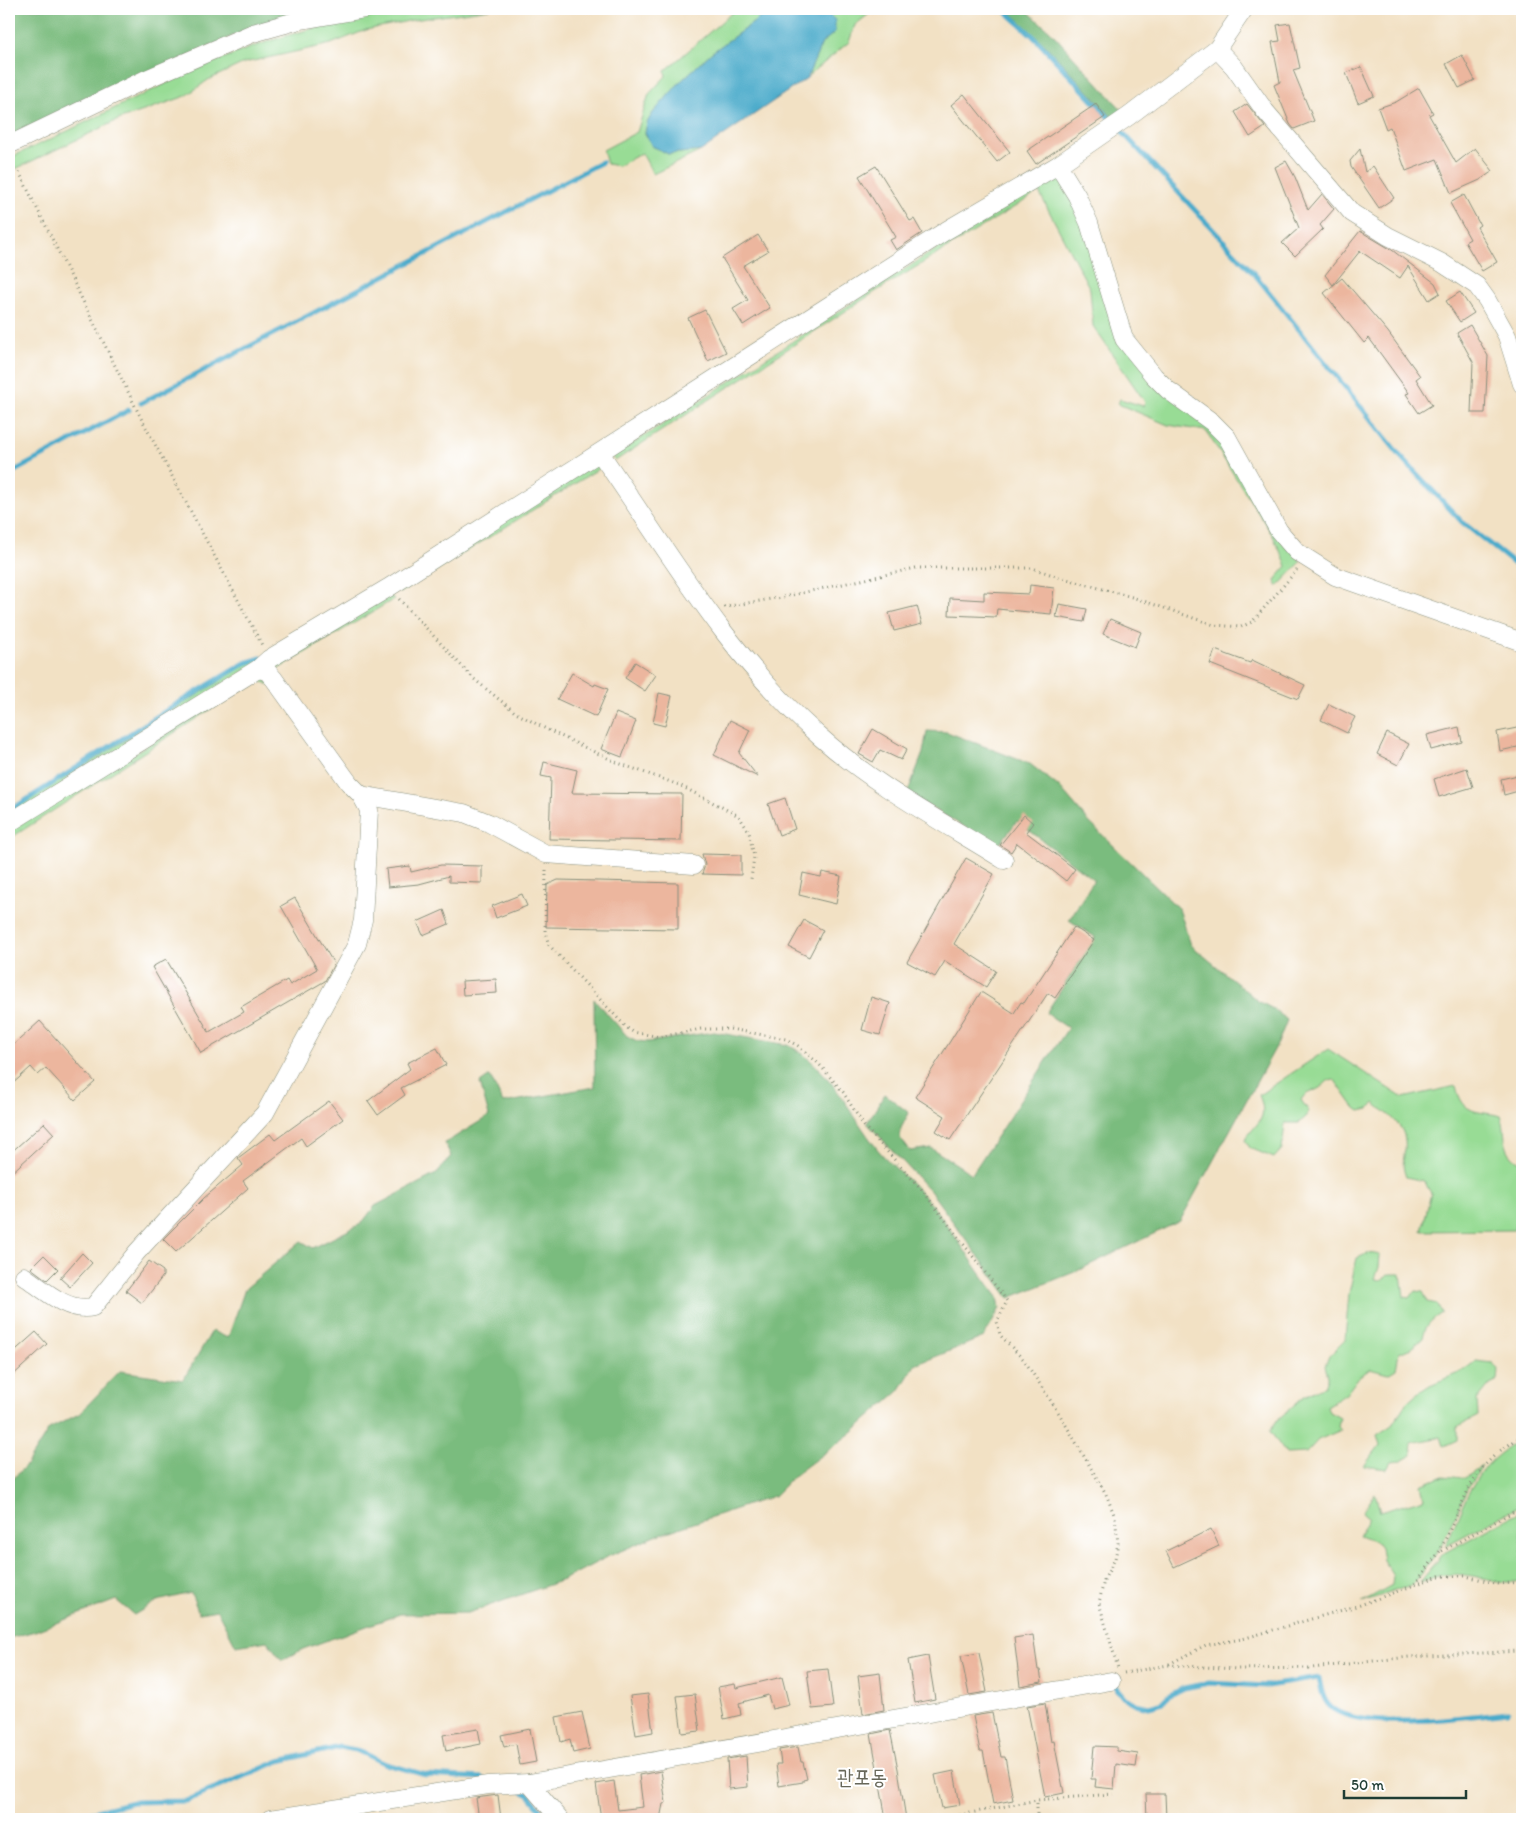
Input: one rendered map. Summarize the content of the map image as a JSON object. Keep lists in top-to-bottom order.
{
  "districts": ["관포동"],
  "scale_bar": "50 m"
}
